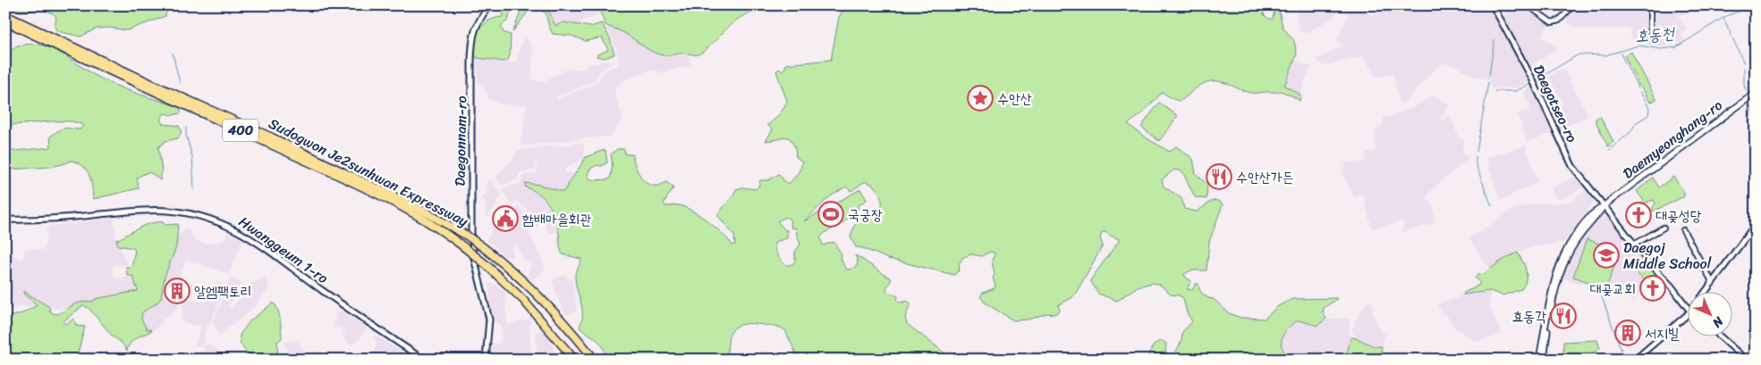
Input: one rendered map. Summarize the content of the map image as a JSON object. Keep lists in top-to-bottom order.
{
  "streets": {
    "highway": ["400", "Sudogwon Je2sunhwan Expressway"],
    "main road": ["Daemyeonghang-ro"],
    "street": ["Daegotseo-ro", "Daegonnam-ro", "Hwanggeum 1-ro"]
  },
  "crossings": [
    ["Daegotseo-ro", "Daemyeonghang-ro"]
  ],
  "water": ["호동천"],
  "places": {
    "place": ["수안산"],
    "restaurant": ["수안산가든", "효동각"],
    "sports": ["국궁장"],
    "church": ["대곶성당", "대곶교회"],
    "public building": ["함배마을회관"],
    "school or university": ["Daegoj Middle School"],
    "building": ["알엠팩토리", "서지빌"]
  },
  "north": "bottom right"
}
